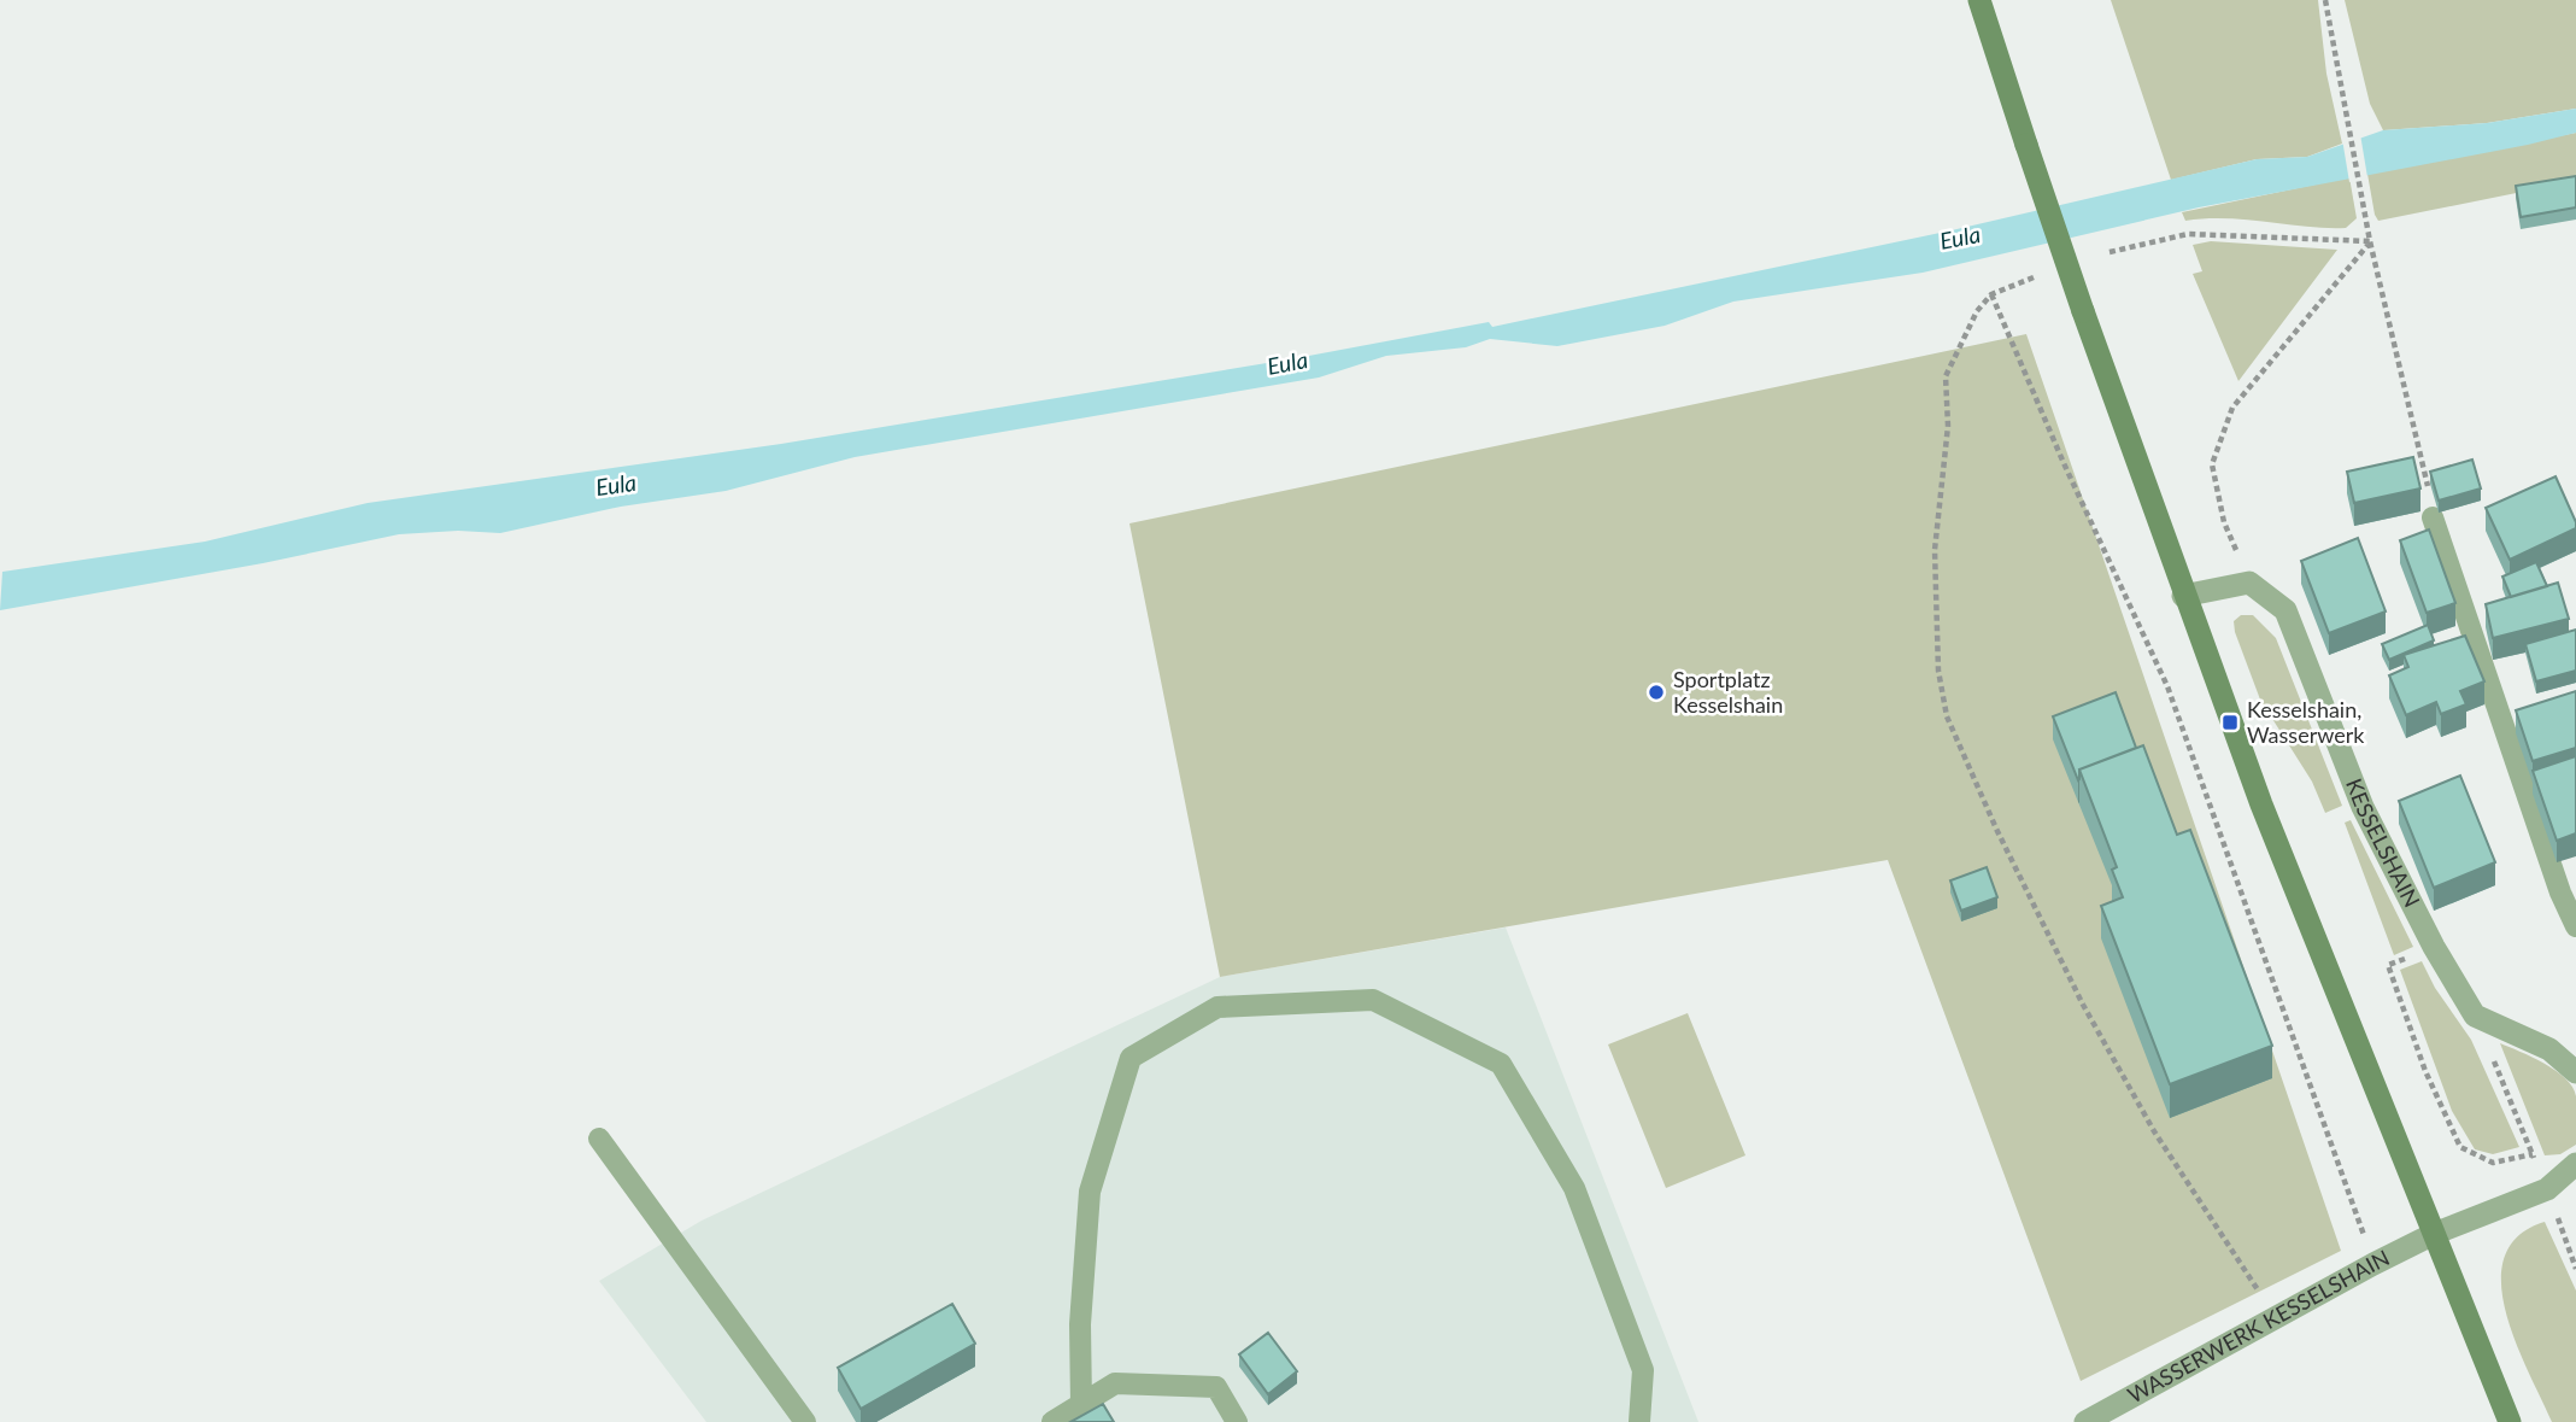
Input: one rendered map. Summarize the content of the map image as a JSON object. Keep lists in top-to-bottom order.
{
  "streets": {
    "street": ["KESSELSHAIN", "WASSERWERK KESSELSHAIN"]
  },
  "water": ["Eula"],
  "places": {
    "other": ["Sportplatz Kesselshain"],
    "transit": ["Kesselshain, Wasserwerk"]
  }
}
